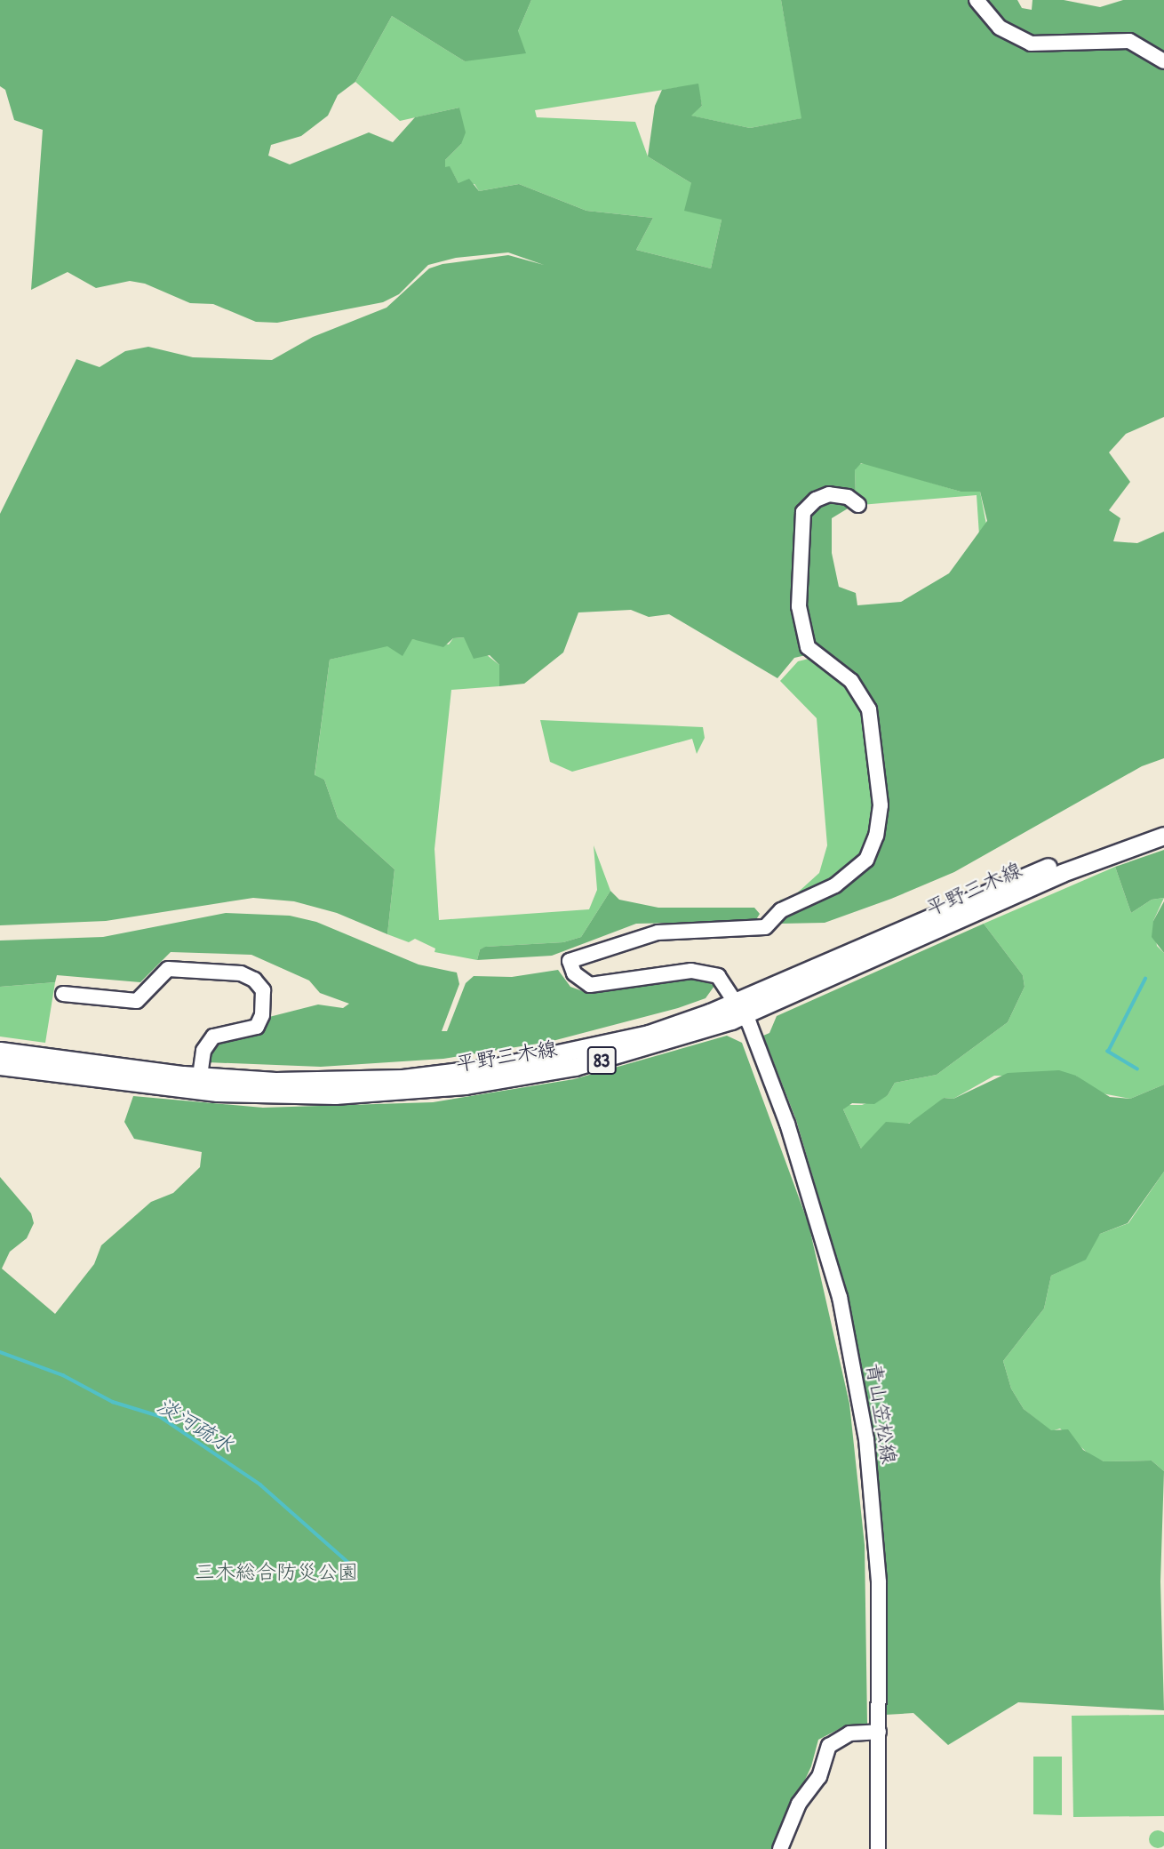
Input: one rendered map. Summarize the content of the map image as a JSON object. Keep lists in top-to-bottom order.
{
  "streets": {
    "main road": ["平野三木線", "83"],
    "street": ["青山笠松線"]
  },
  "crossings": [
    ["平野三木線", "青山笠松線"]
  ],
  "water": ["淡河疏水"],
  "parks": ["三木総合防災公園"]
}
